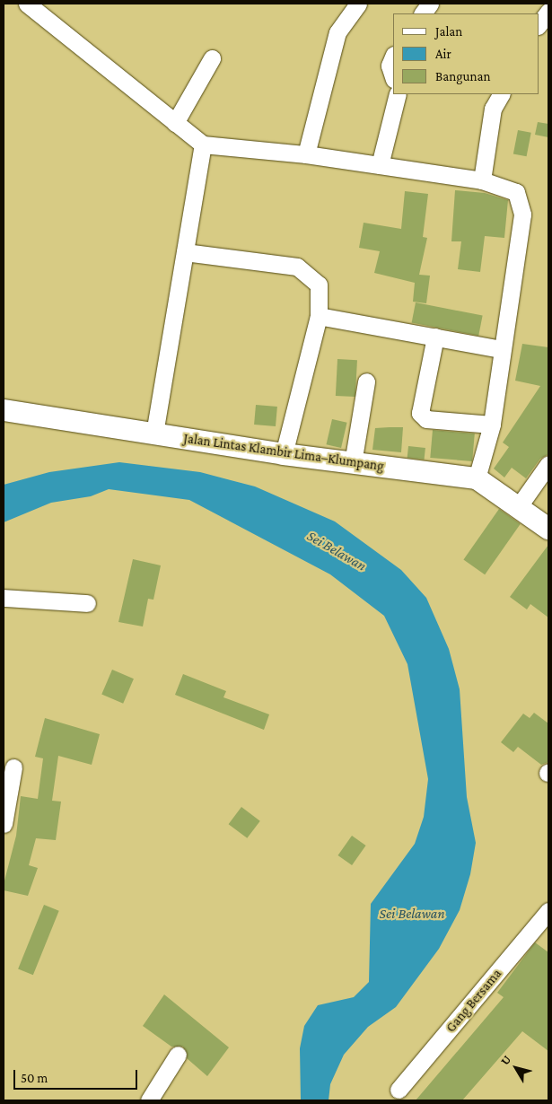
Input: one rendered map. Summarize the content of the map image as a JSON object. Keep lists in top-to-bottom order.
{
  "streets": {
    "main road": ["Jalan Lintas Klambir Lima–Klumpang"],
    "street": ["Gang Bersama"]
  },
  "water": ["Sei Belawan"],
  "legend": ["Jalan", "Air", "Bangunan"],
  "scale_bar": "50 m",
  "north": "top left"
}
